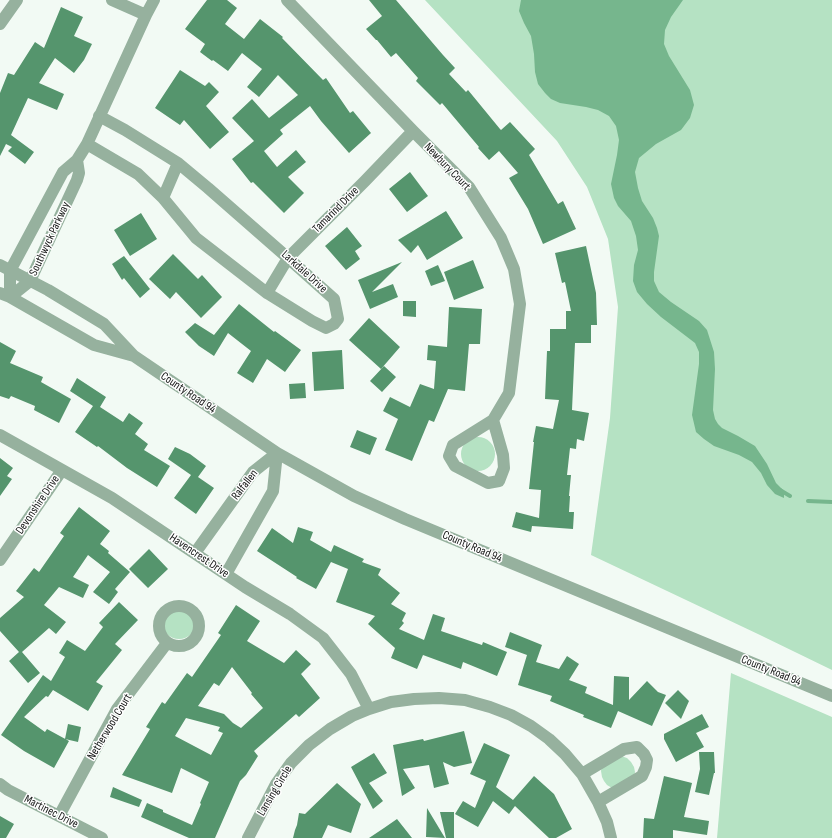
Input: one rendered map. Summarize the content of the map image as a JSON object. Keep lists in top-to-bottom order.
{
  "streets": {
    "street": [
      "Newbury Court",
      "Tamarind Drive",
      "Southwyck Parkway",
      "Larkdale Drive",
      "County Road 94",
      "Ralfallen",
      "Devonshire Drive",
      "Havencrest Drive",
      "Netherwood Court",
      "Lansing Circle",
      "Martinec Drive"
    ]
  },
  "crossings": [
    ["Newbury Court", "Tamarind Drive"],
    ["Tamarind Drive", "Larkdale Drive"],
    ["Southwyck Parkway", "Larkdale Drive"],
    ["Southwyck Parkway", "County Road 94"],
    ["County Road 94", "Ralfallen"],
    ["Ralfallen", "Havencrest Drive"],
    ["Devonshire Drive", "Havencrest Drive"],
    ["Havencrest Drive", "Lansing Circle"],
    ["Netherwood Court", "Martinec Drive"]
  ]
}
